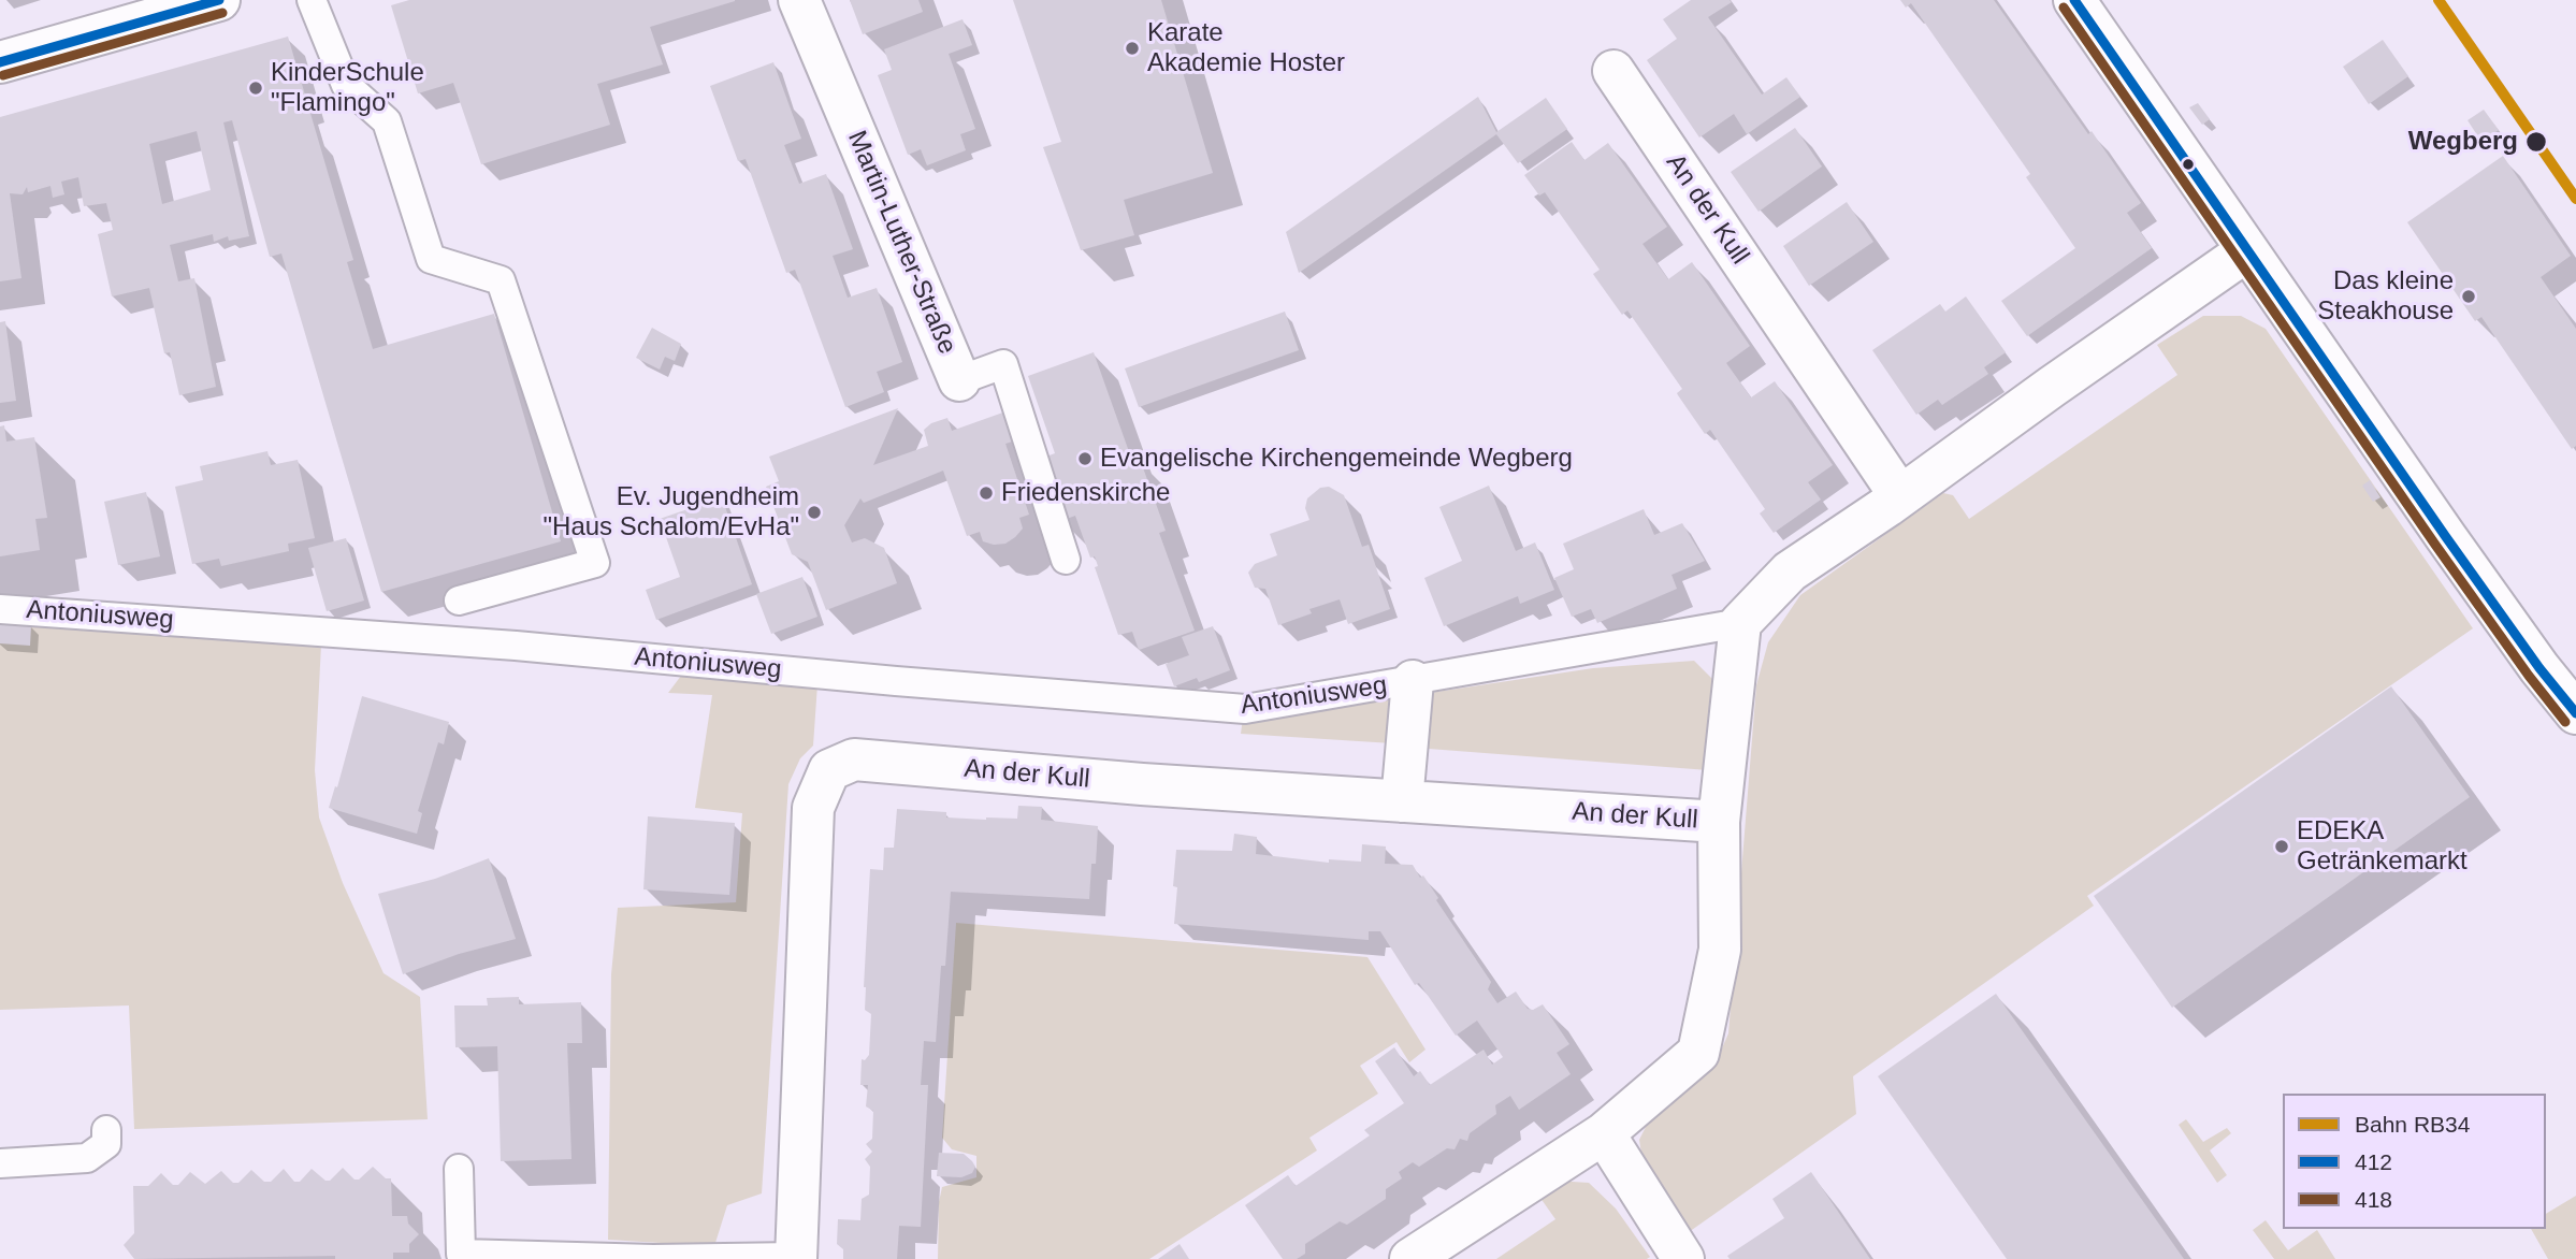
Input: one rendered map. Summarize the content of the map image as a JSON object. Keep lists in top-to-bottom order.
{
  "streets": {
    "street": ["An der Kull", "Martin-Luther-Straße", "Antoniusweg"]
  },
  "crossings": [
    ["An der Kull", "Antoniusweg"]
  ],
  "places": [
    "Karate Akademie Hoster",
    "KinderSchule \"Flamingo\"",
    "Wegberg",
    "Das kleine Steakhouse",
    "Evangelische Kirchengemeinde Wegberg",
    "Friedenskirche",
    "Ev. Jugendheim \"Haus Schalom/EvHa\"",
    "EDEKA Getränkemarkt"
  ],
  "lines": ["rail line RB34", "transit line 412", "transit line 418"],
  "legend": ["Bahn RB34", "412", "418"]
}
